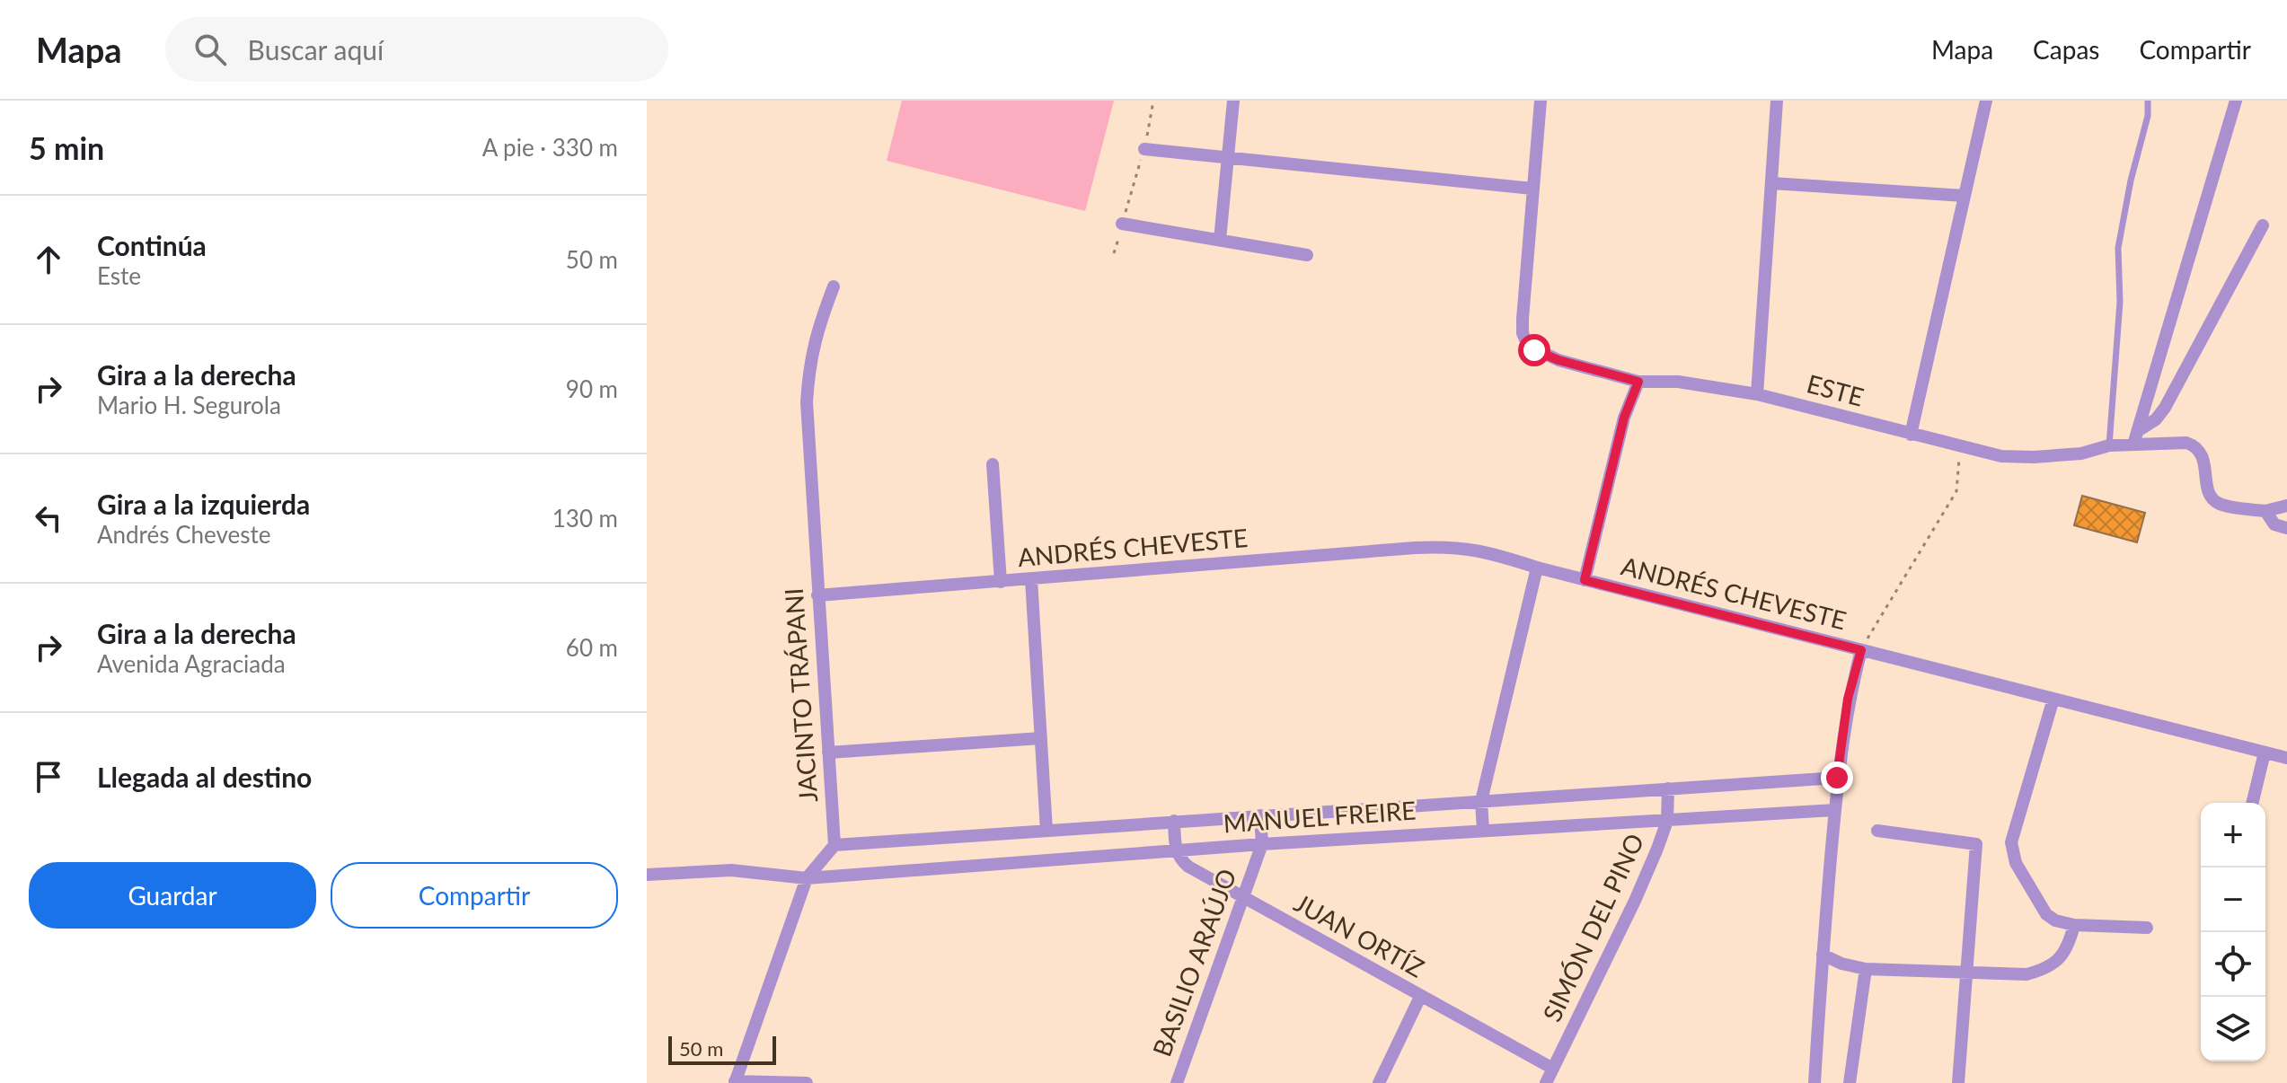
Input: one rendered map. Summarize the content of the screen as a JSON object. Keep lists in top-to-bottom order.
{
  "streets": {
    "street": [
      "ESTE",
      "ANDRÉS CHEVESTE",
      "JACINTO TRÁPANI",
      "MANUEL FREIRE",
      "SIMÓN DEL PINO",
      "JUAN ORTÍZ",
      "BASILIO ARAÚJO"
    ]
  },
  "crossings": [
    ["ANDRÉS CHEVESTE", "JACINTO TRÁPANI"],
    ["JACINTO TRÁPANI", "MANUEL FREIRE"],
    ["MANUEL FREIRE", "SIMÓN DEL PINO"],
    ["MANUEL FREIRE", "JUAN ORTÍZ"],
    ["MANUEL FREIRE", "BASILIO ARAÚJO"],
    ["SIMÓN DEL PINO", "JUAN ORTÍZ"],
    ["JUAN ORTÍZ", "BASILIO ARAÚJO"]
  ],
  "scale_bar": "50 m",
  "page": {
    "header": "Mapa",
    "search": "Buscar aquí",
    "nav": ["Mapa", "Capas", "Compartir"],
    "heading": ["5 min", "A pie · 330 m"],
    "list": [
      ["Continúa", "Este", "50 m"],
      ["Gira a la derecha", "Mario H. Segurola", "90 m"],
      ["Gira a la izquierda", "Andrés Cheveste", "130 m"],
      ["Gira a la derecha", "Avenida Agraciada", "60 m"],
      "Llegada al destino"
    ],
    "map_buttons": ["+", "−"],
    "buttons": ["Guardar", "Compartir"],
    "scale": "50 m"
  }
}
